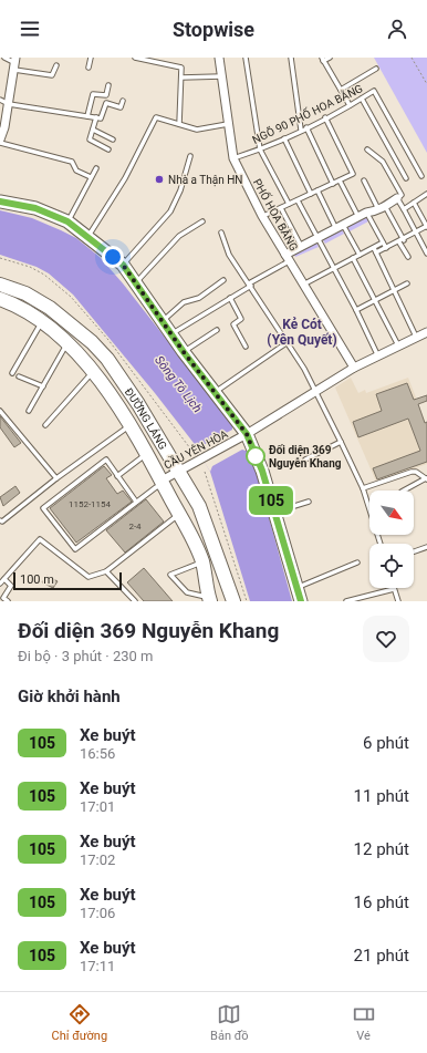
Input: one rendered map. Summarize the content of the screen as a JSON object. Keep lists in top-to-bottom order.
{
  "streets": {
    "main road": ["ĐƯỜNG LÁNG"],
    "street": ["PHỐ HOA BẰNG", "CẦU YÊN HÒA"],
    "lane": ["NGÕ 90 PHỐ HOA BẰNG"]
  },
  "crossings": [
    ["NGÕ 90 PHỐ HOA BẰNG", "PHỐ HOA BẰNG"],
    ["PHỐ HOA BẰNG", "CẦU YÊN HÒA"],
    ["ĐƯỜNG LÁNG", "CẦU YÊN HÒA"]
  ],
  "districts": ["Kẻ Cót (Yên Quyết)"],
  "water": ["Sông Tô Lịch"],
  "places": ["Nhà a Thận HN", "Đối diện 369 Nguyễn Khang"],
  "lines": ["bus line 105"],
  "house_numbers": ["1152-1154", "2-4"],
  "scale_bar": "100 m",
  "north": "bottom right",
  "page": {
    "header": "Stopwise",
    "on_map": "105",
    "scale": "100 m",
    "heading": [
      ["Đối diện 369 Nguyễn Khang", "Đi bộ · 3 phút · 230 m"],
      "Giờ khởi hành"
    ],
    "list": [
      {
        "mark": "105",
        "name": "Xe buýt",
        "note": "16:56",
        "value": "6 phút"
      },
      {
        "mark": "105",
        "name": "Xe buýt",
        "note": "17:01",
        "value": "11 phút"
      },
      {
        "mark": "105",
        "name": "Xe buýt",
        "note": "17:02",
        "value": "12 phút"
      },
      {
        "mark": "105",
        "name": "Xe buýt",
        "note": "17:06",
        "value": "16 phút"
      },
      {
        "mark": "105",
        "name": "Xe buýt",
        "note": "17:11",
        "value": "21 phút"
      }
    ],
    "tabs": ["Chỉ đường", "Bản đồ", "Vé"]
  }
}
